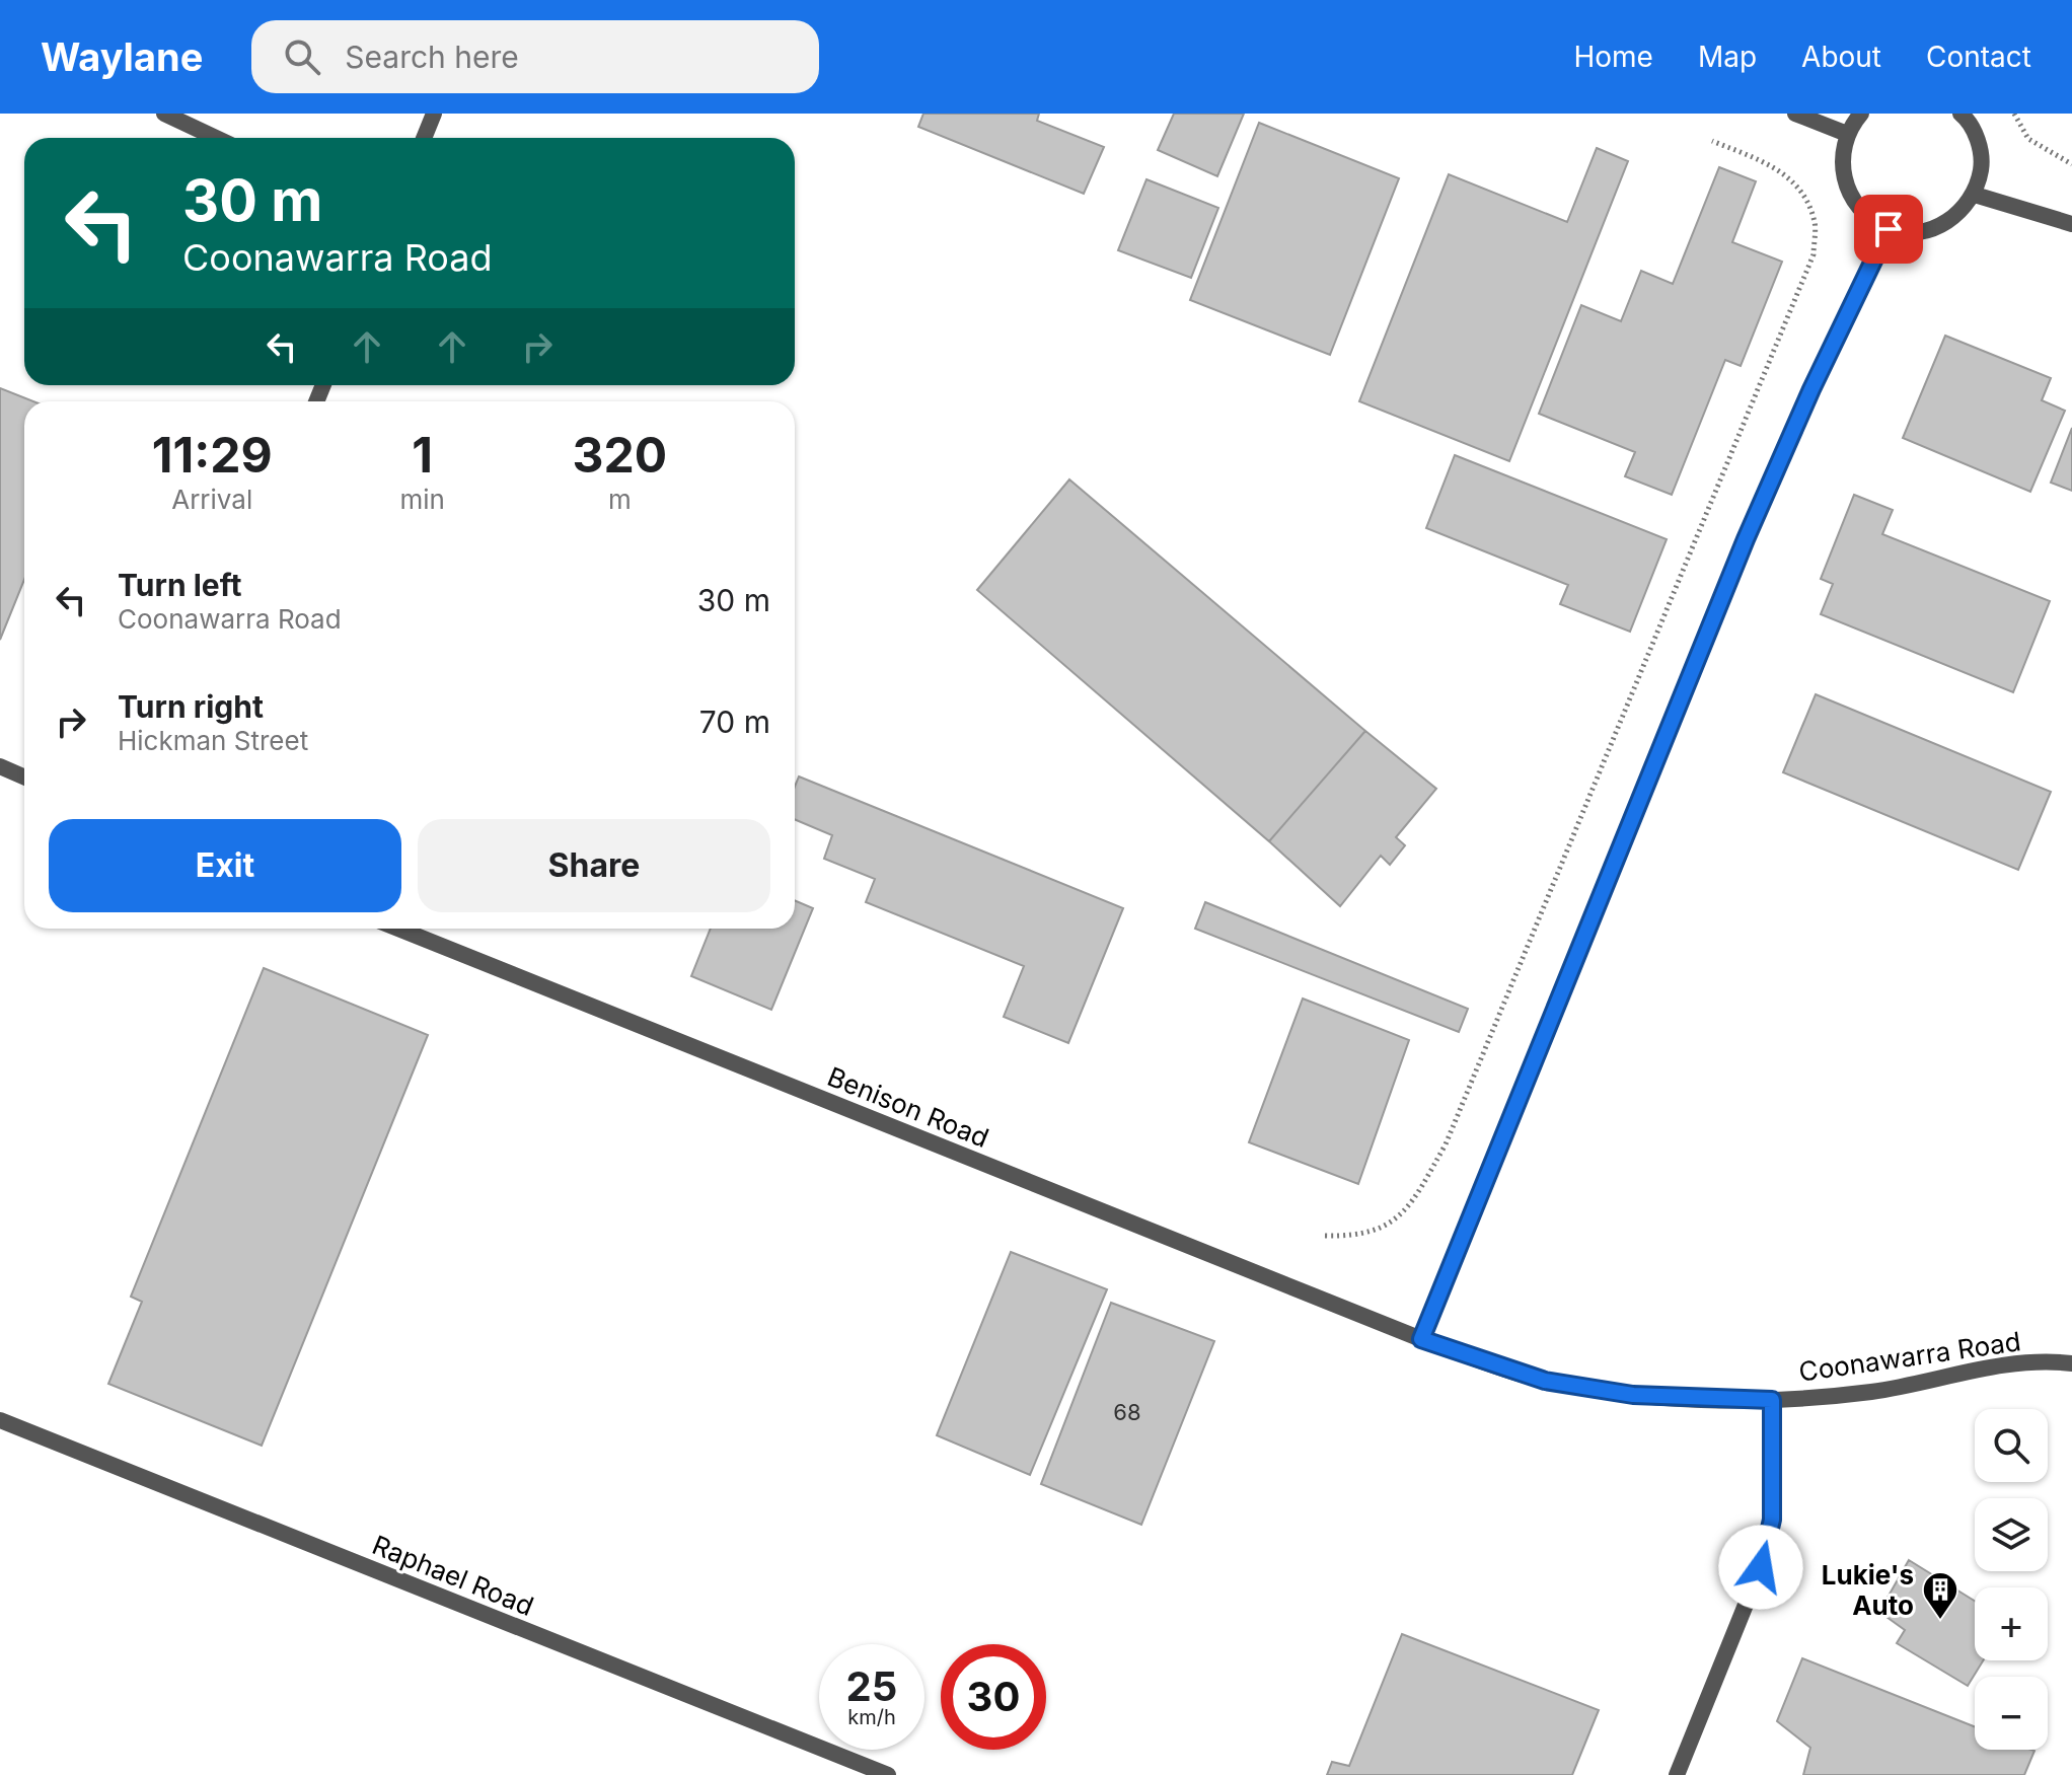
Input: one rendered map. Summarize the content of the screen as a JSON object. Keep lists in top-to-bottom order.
{
  "streets": {
    "street": ["Benison Road", "Coonawarra Road", "Raphael Road"]
  },
  "crossings": [
    ["Benison Road", "Coonawarra Road"]
  ],
  "places": {
    "building": ["Lukie's Auto"]
  },
  "house_numbers": ["68"],
  "page": {
    "header": "Waylane",
    "search": "Search here",
    "nav": [
      "Home",
      "Map",
      "About",
      "Contact"
    ],
    "turn": ["30 m", "Coonawarra Road"],
    "eta": [
      "11:29",
      "Arrival",
      "1",
      "min",
      "320",
      "m"
    ],
    "list": [
      {
        "name": "Turn left",
        "note": "Coonawarra Road",
        "value": "30 m"
      },
      {
        "name": "Turn right",
        "note": "Hickman Street",
        "value": "70 m"
      }
    ],
    "buttons": ["Exit", "Share"],
    "map_buttons": ["+", "−"],
    "speed": "25 km/h",
    "limit": "30"
  }
}
